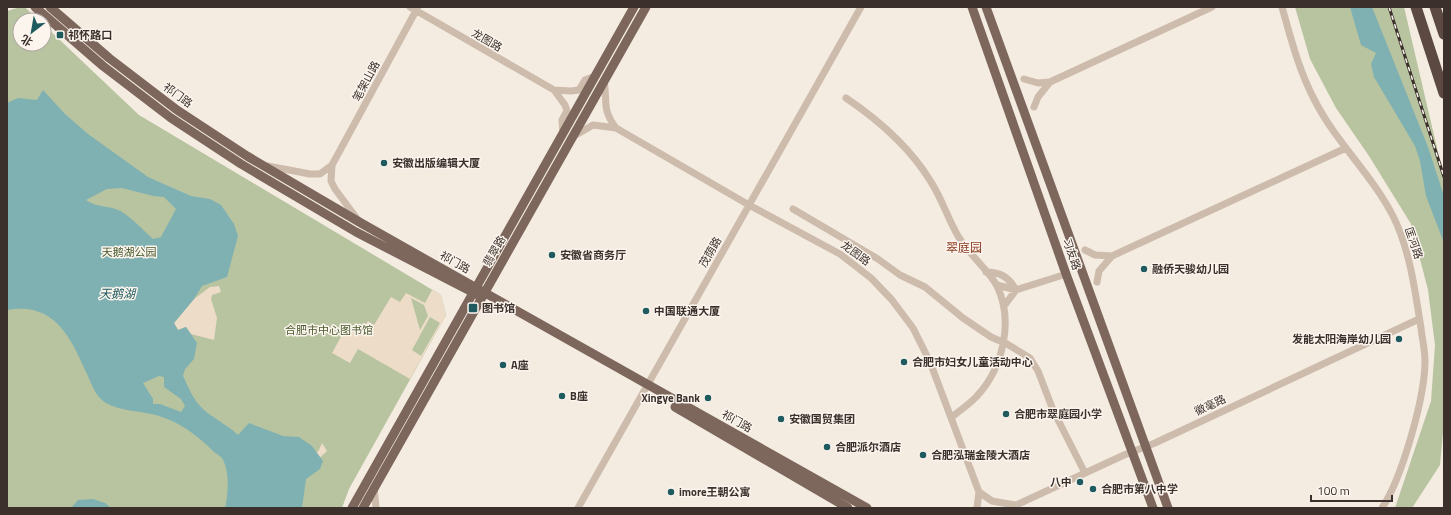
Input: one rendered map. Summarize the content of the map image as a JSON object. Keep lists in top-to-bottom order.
{
  "streets": {
    "main road": ["祁门路", "翡翠路", "习友路"],
    "street": [
      "龙图路",
      "笔架山路",
      "匡河路",
      "茂荫路",
      "徽毫路"
    ]
  },
  "crossings": [
    ["龙图路", "笔架山路"],
    ["龙图路", "茂荫路"],
    ["祁门路", "翡翠路"],
    ["祁门路", "茂荫路"],
    ["匡河路", "徽毫路"],
    ["习友路", "徽毫路"]
  ],
  "districts": ["翠庭园"],
  "water": ["天鹅湖"],
  "parks": ["天鹅湖公园", "合肥市中心图书馆"],
  "places": {
    "transit": ["祁怀路口", "图书馆"],
    "other": [
      "安徽出版编辑大厦",
      "安徽省商务厅",
      "融侨天骏幼儿园",
      "中国联通大厦",
      "发能太阳海岸幼儿园",
      "合肥市妇女儿童活动中心",
      "A座",
      "B座",
      "Xingye Bank",
      "合肥市翠庭园小学",
      "安徽国贸集团",
      "合肥派尔酒店",
      "合肥泓瑞金陵大酒店",
      "八中",
      "合肥市第八中学",
      "imore王朝公寓"
    ]
  },
  "scale_bar": "100 m",
  "north": "bottom left"
}
